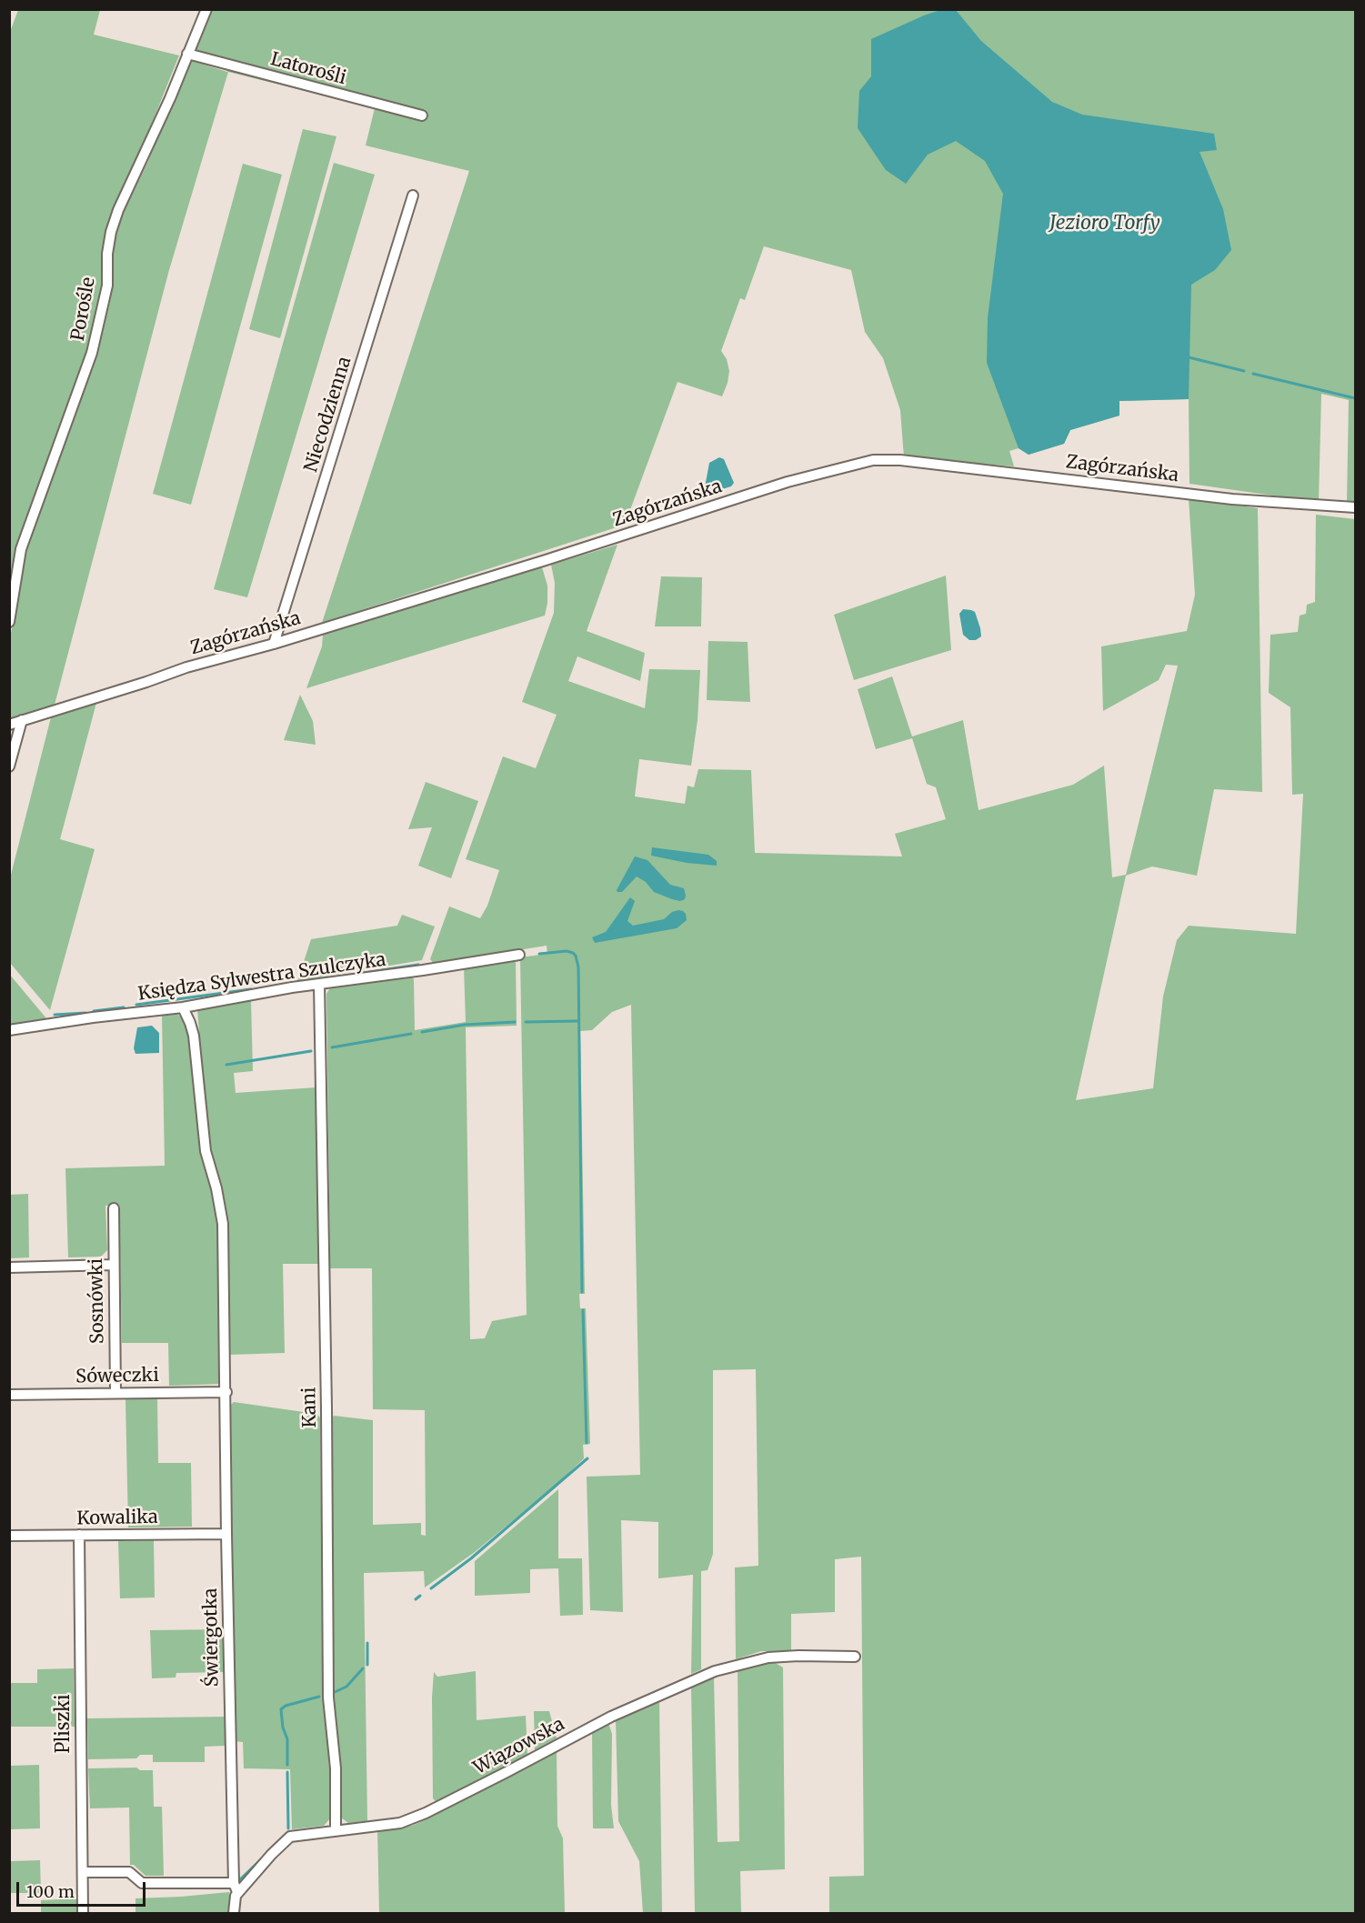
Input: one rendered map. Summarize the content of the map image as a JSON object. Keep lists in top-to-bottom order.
{
  "streets": {
    "street": [
      "Latorośli",
      "Porośle",
      "Niecodzienna",
      "Zagórzańska",
      "Księdza Sylwestra Szulczyka",
      "Sosnówki",
      "Sóweczki",
      "Kani",
      "Kowalika",
      "Świergotka",
      "Pliszki",
      "Wiązowska"
    ]
  },
  "crossings": [
    ["Latorośli", "Porośle"],
    ["Niecodzienna", "Zagórzańska"],
    ["Księdza Sylwestra Szulczyka", "Kani"],
    ["Księdza Sylwestra Szulczyka", "Świergotka"],
    ["Sosnówki", "Sóweczki"],
    ["Sóweczki", "Świergotka"],
    ["Kani", "Wiązowska"],
    ["Kowalika", "Świergotka"],
    ["Kowalika", "Pliszki"],
    ["Świergotka", "Wiązowska"]
  ],
  "water": ["Jezioro Torfy"],
  "scale_bar": "100 m"
}
